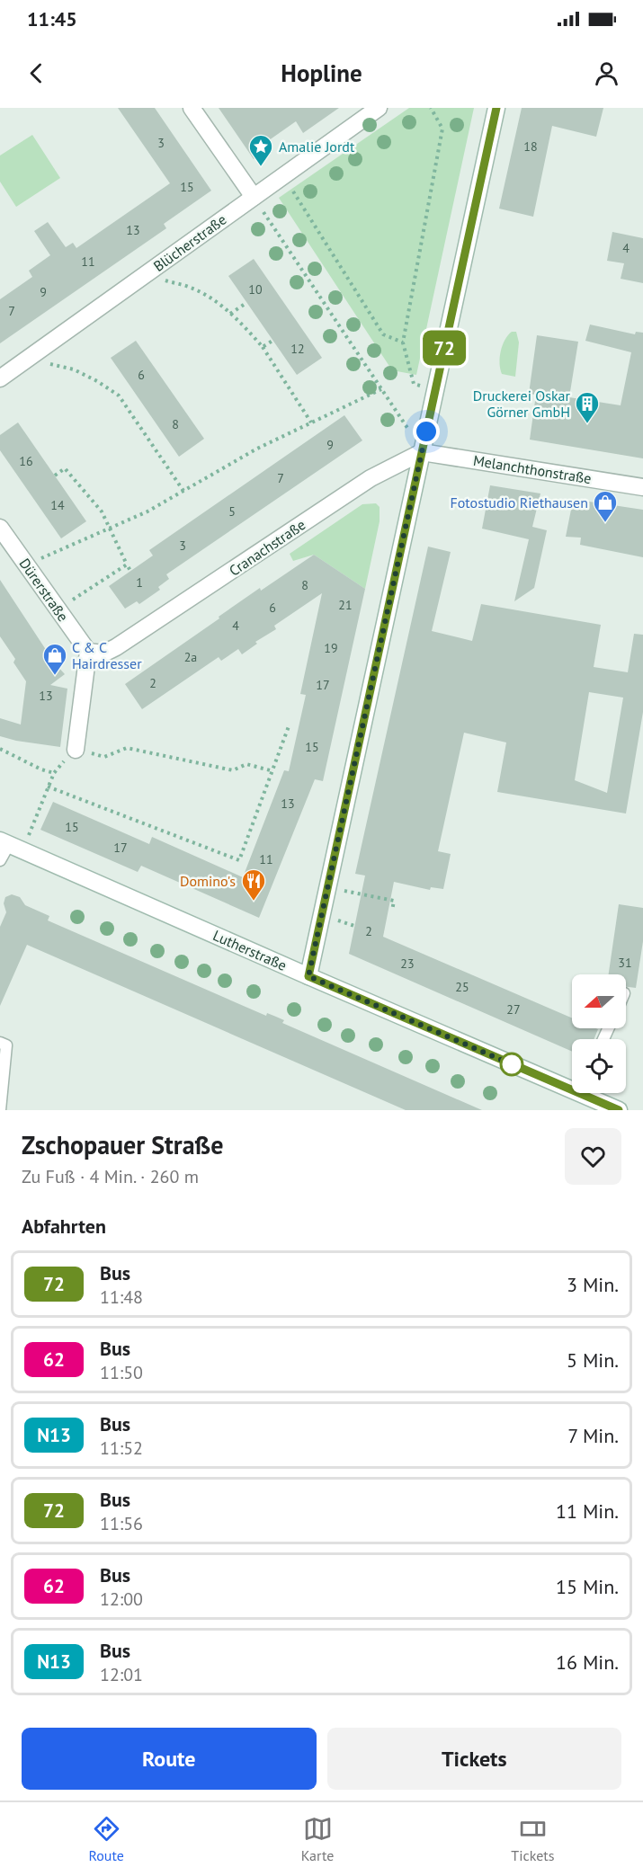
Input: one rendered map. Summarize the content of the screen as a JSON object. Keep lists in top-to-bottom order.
{
  "streets": {
    "street": [
      "Blücherstraße",
      "Melanchthonstraße",
      "Cranachstraße",
      "Dürerstraße",
      "Lutherstraße"
    ]
  },
  "crossings": [
    ["Melanchthonstraße", "Cranachstraße"],
    ["Cranachstraße", "Dürerstraße"]
  ],
  "places": {
    "place": ["Amalie Jordt"],
    "building": ["Druckerei Oskar Görner GmbH"],
    "shop": ["Fotostudio Riethausen", "C & C Hairdresser"],
    "restaurant": ["Domino's"]
  },
  "lines": ["bus line 72"],
  "house_numbers": [
    "3",
    "18",
    "15",
    "13",
    "4",
    "11",
    "10",
    "9",
    "7",
    "12",
    "6",
    "8",
    "9",
    "16",
    "7",
    "14",
    "5",
    "3",
    "1",
    "8",
    "21",
    "6",
    "4",
    "19",
    "2a",
    "2",
    "17",
    "13",
    "15",
    "13",
    "15",
    "17",
    "11",
    "2",
    "31",
    "23",
    "25",
    "27"
  ],
  "north": "left",
  "page": {
    "status": "11:45",
    "header": "Hopline",
    "on_map": "72",
    "heading": [
      ["Zschopauer Straße", "Zu Fuß · 4 Min. · 260 m"],
      "Abfahrten"
    ],
    "list": [
      {
        "mark": "72",
        "name": "Bus",
        "note": "11:48",
        "value": "3 Min."
      },
      {
        "mark": "62",
        "name": "Bus",
        "note": "11:50",
        "value": "5 Min."
      },
      {
        "mark": "N13",
        "name": "Bus",
        "note": "11:52",
        "value": "7 Min."
      },
      {
        "mark": "72",
        "name": "Bus",
        "note": "11:56",
        "value": "11 Min."
      },
      {
        "mark": "62",
        "name": "Bus",
        "note": "12:00",
        "value": "15 Min."
      },
      {
        "mark": "N13",
        "name": "Bus",
        "note": "12:01",
        "value": "16 Min."
      }
    ],
    "buttons": ["Route", "Tickets"],
    "tabs": ["Route", "Karte", "Tickets"]
  }
}
